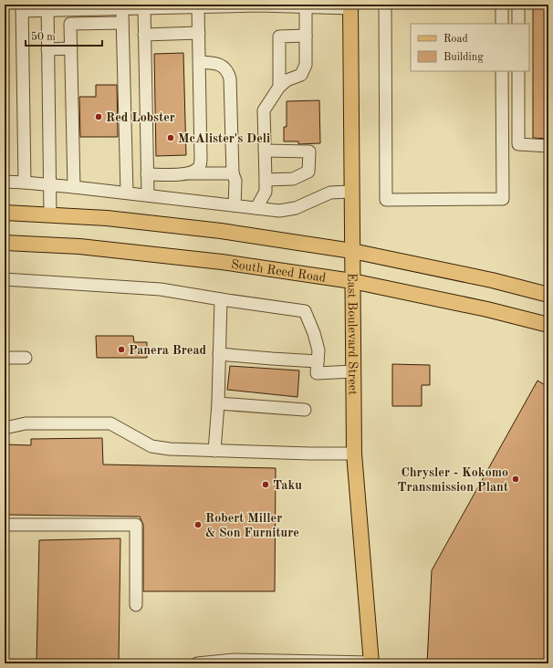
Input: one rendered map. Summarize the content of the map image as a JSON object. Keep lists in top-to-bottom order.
{
  "streets": {
    "main road": ["South Reed Road", "East Boulevard Street"]
  },
  "crossings": [
    ["South Reed Road", "East Boulevard Street"]
  ],
  "places": [
    "Red Lobster",
    "McAlister's Deli",
    "Panera Bread",
    "Chrysler - Kokomo Transmission Plant",
    "Taku",
    "Robert Miller & Son Furniture"
  ],
  "legend": ["Road", "Building"],
  "scale_bar": "50 m"
}
